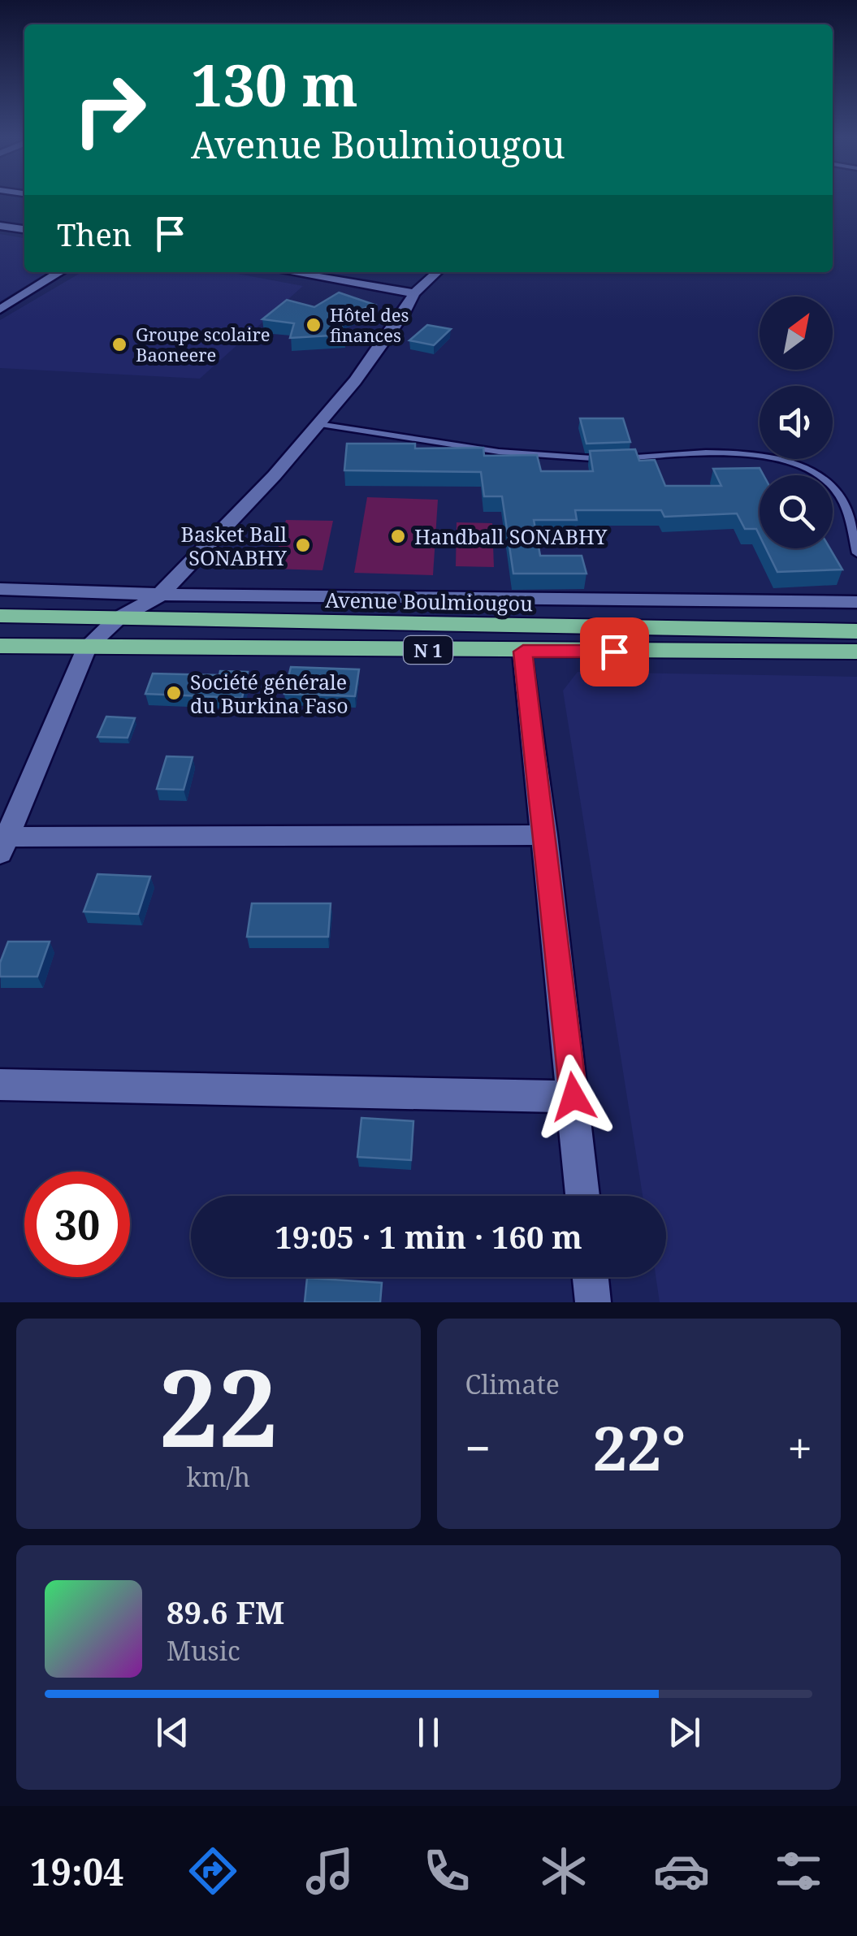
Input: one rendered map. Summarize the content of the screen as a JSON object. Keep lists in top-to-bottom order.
{
  "streets": {
    "highway": ["Avenue Boulmiougou", "N 1"]
  },
  "places": [
    "Hôtel des finances",
    "Groupe scolaire Baoneere",
    "Handball SONABHY",
    "Basket Ball SONABHY",
    "Société générale du Burkina Faso"
  ],
  "north": "top right",
  "page": {
    "turn": ["130 m", "Avenue Boulmiougou"],
    "then": "Then",
    "limit": "30",
    "trip": "19:05 · 1 min · 160 m",
    "tile": [
      ["22", "km/h"],
      "Climate"
    ],
    "heat": ["−", "22°", "+"],
    "song": ["89.6 FM", "Music"],
    "tabs": "19:04"
  }
}
